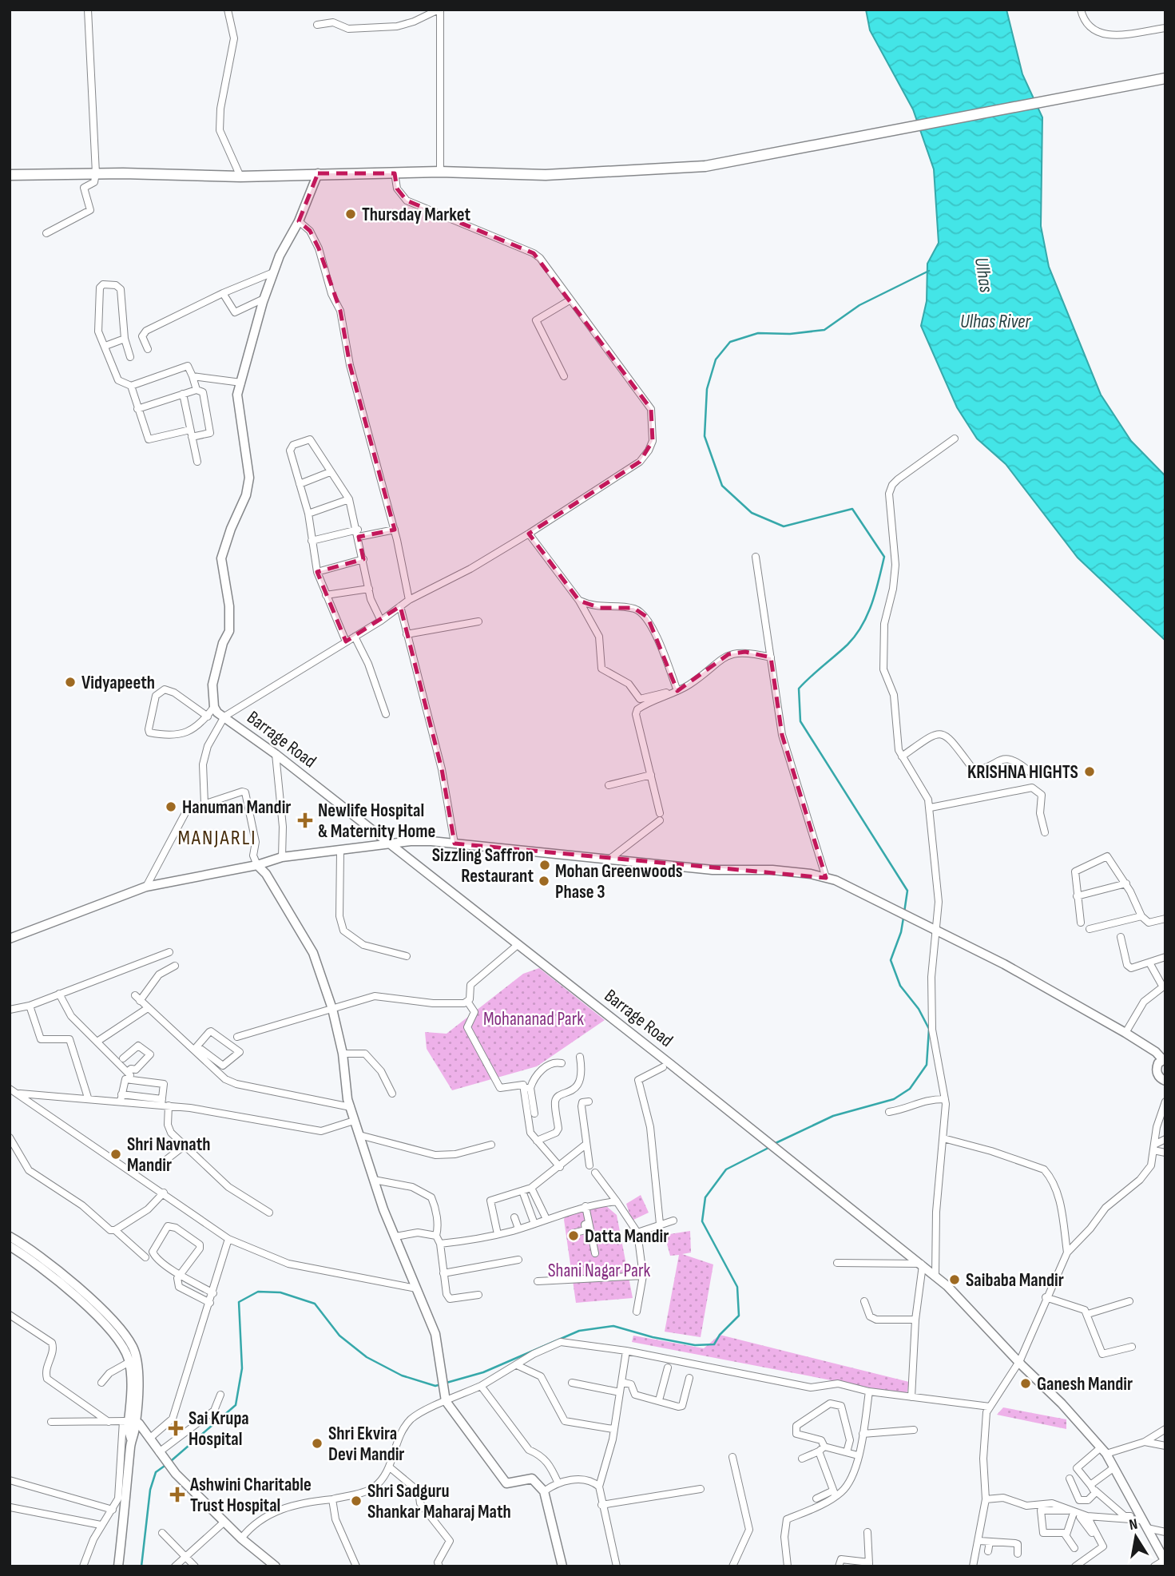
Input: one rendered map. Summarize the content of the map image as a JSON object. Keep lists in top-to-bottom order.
{
  "streets": {
    "street": ["Barrage Road"]
  },
  "districts": ["MANJARLI"],
  "water": ["Ulhas", "Ulhas River"],
  "parks": ["Mohananad Park", "Shani Nagar Park"],
  "places": {
    "other": [
      "Thursday Market",
      "Vidyapeeth",
      "KRISHNA HIGHTS",
      "Hanuman Mandir",
      "Sizzling Saffron Restaurant",
      "Mohan Greenwoods Phase 3",
      "Shri Navnath Mandir",
      "Datta Mandir",
      "Saibaba Mandir",
      "Ganesh Mandir",
      "Shri Ekvira Devi Mandir",
      "Shri Sadguru Shankar Maharaj Math"
    ],
    "health": ["Newlife Hospital & Maternity Home", "Sai Krupa Hospital", "Ashwini Charitable Trust Hospital"]
  },
  "north": "top"
}
